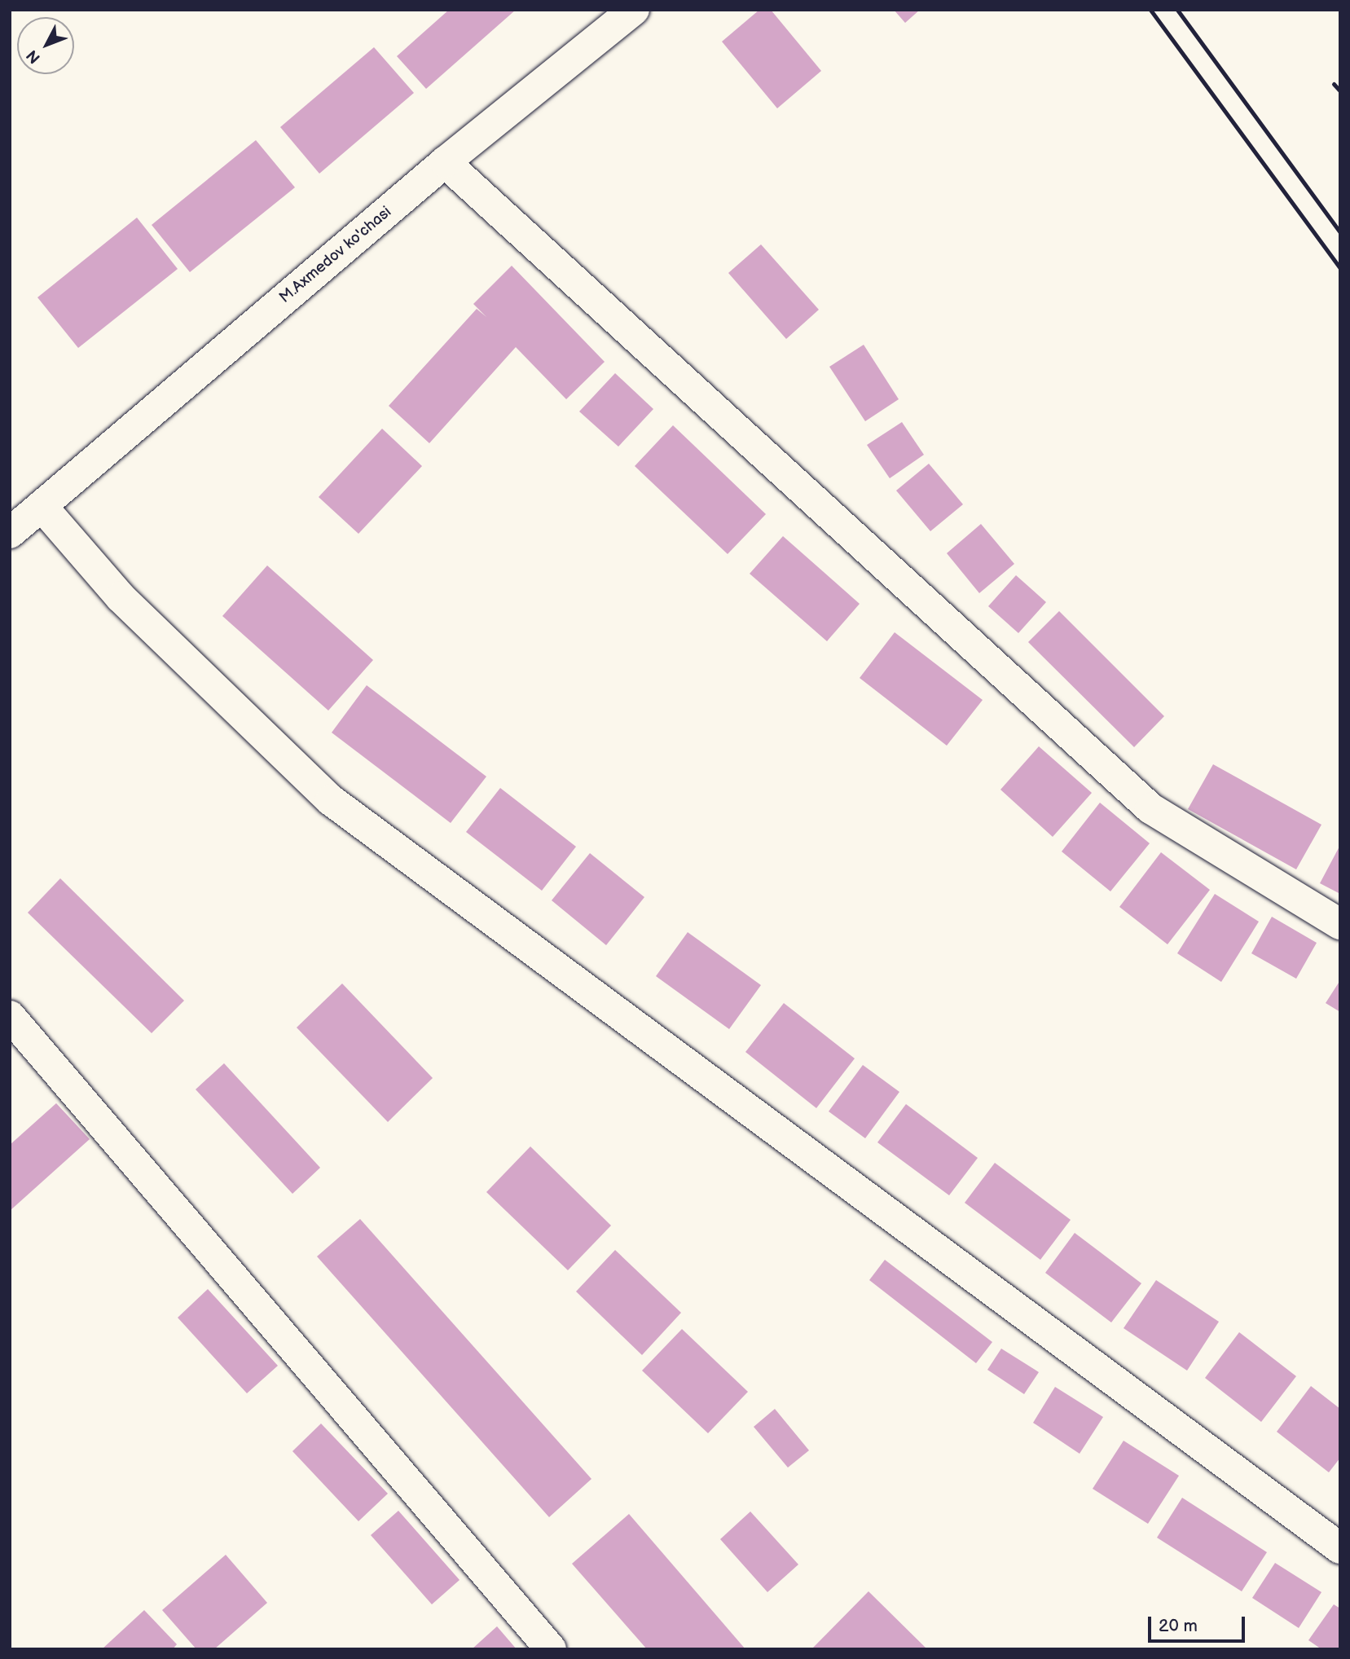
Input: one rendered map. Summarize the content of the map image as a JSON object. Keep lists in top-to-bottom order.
{
  "streets": {
    "street": ["M.Axmedov ko'chasi"]
  },
  "scale_bar": "20 m",
  "north": "bottom left"
}
